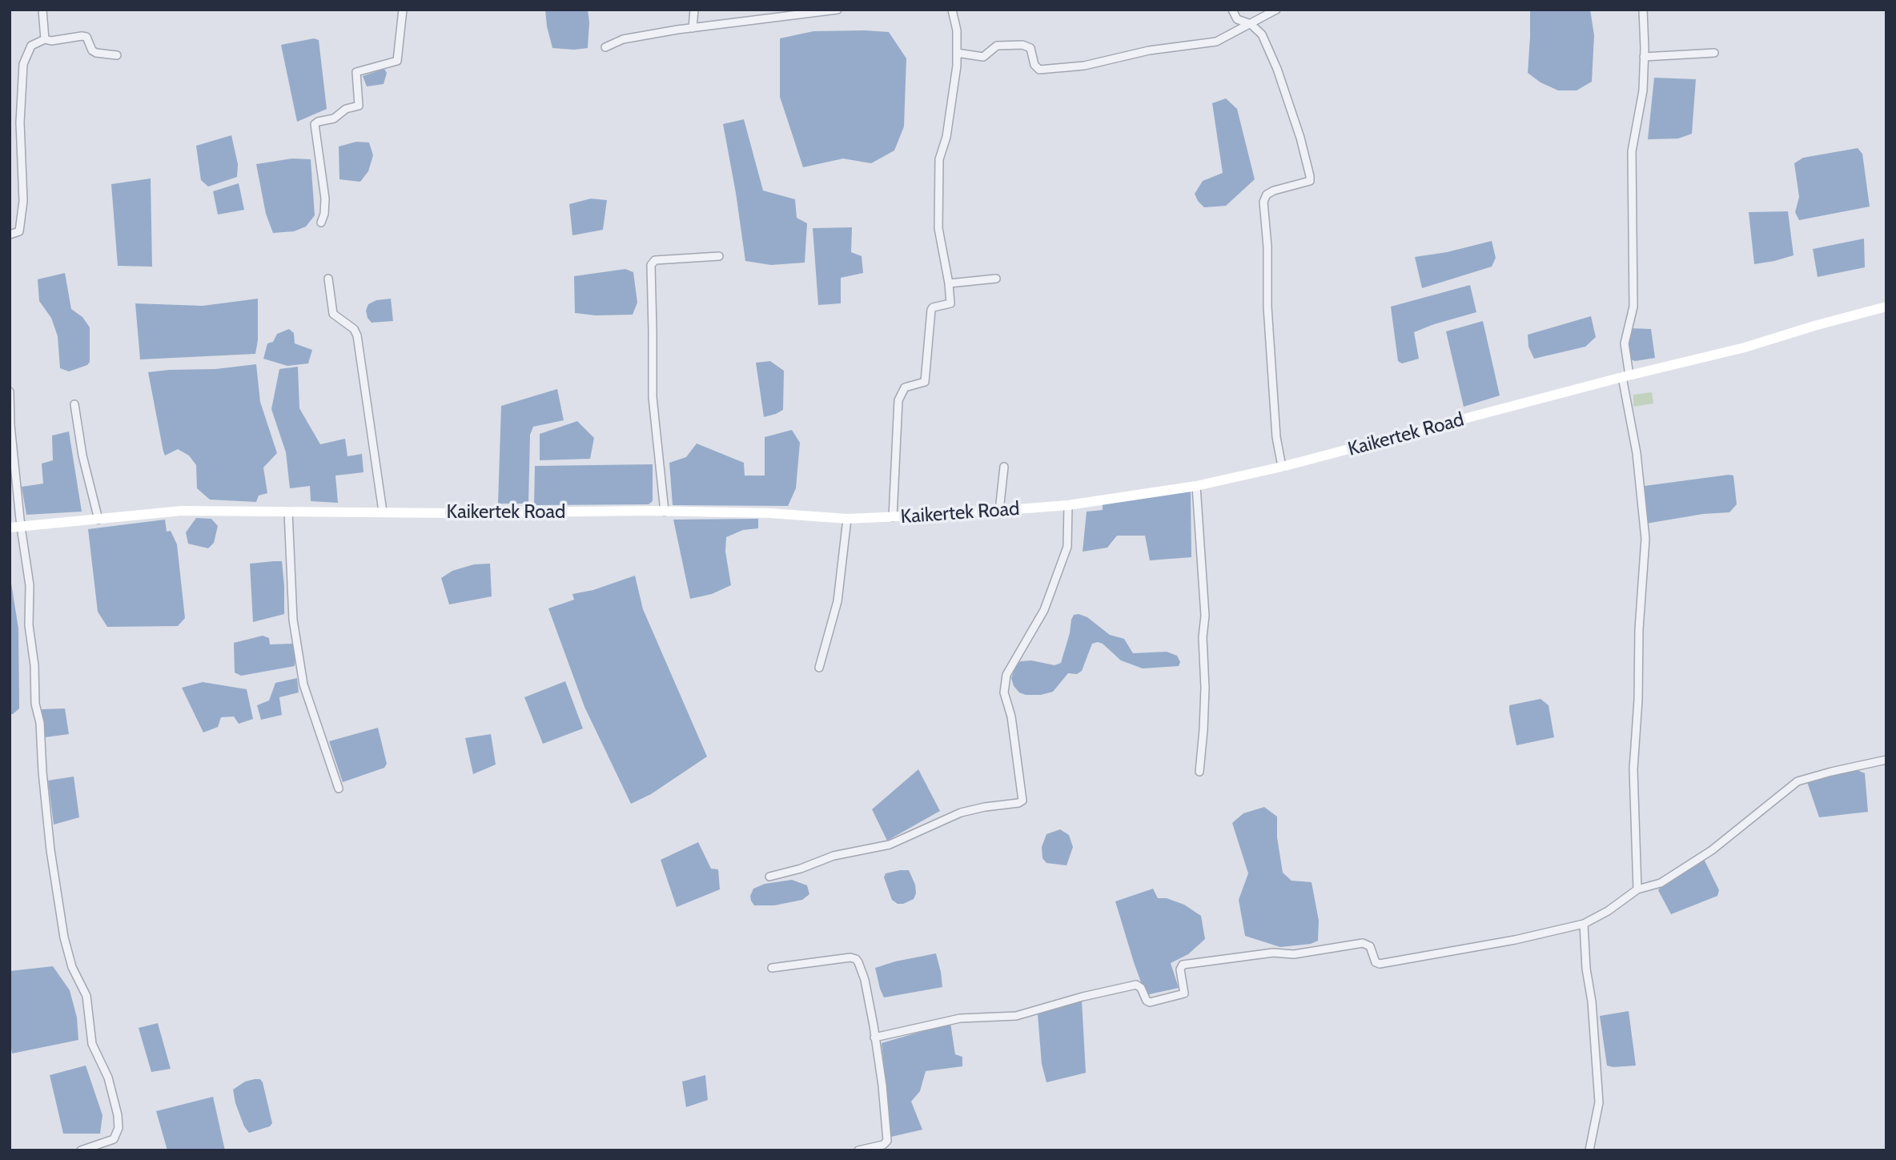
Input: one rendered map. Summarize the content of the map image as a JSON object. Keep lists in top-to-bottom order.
{
  "streets": {
    "main road": ["Kaikertek Road"]
  }
}
